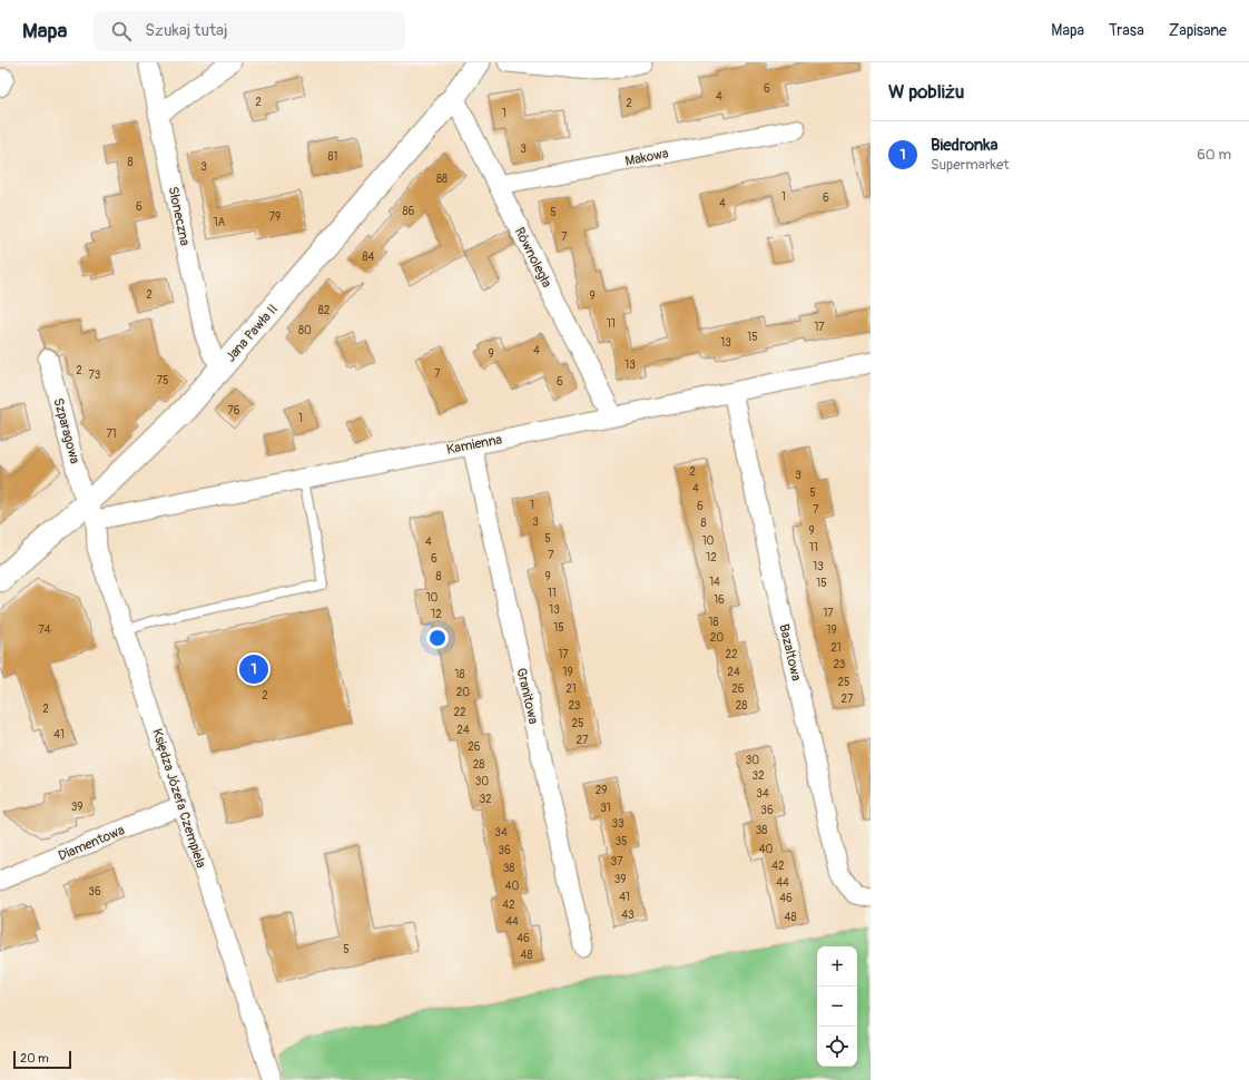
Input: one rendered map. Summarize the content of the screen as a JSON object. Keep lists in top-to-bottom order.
{
  "streets": {
    "street": [
      "Makowa",
      "Słoneczna",
      "Równoległa",
      "Jana Pawła II",
      "Szparagowa",
      "Kamienna",
      "Bazaltowa",
      "Granitowa",
      "Księdza Józefa Czempiela",
      "Diamentowa"
    ]
  },
  "crossings": [
    ["Makowa", "Równoległa"],
    ["Słoneczna", "Jana Pawła II"],
    ["Równoległa", "Jana Pawła II"],
    ["Równoległa", "Kamienna"],
    ["Jana Pawła II", "Szparagowa"],
    ["Jana Pawła II", "Kamienna"],
    ["Jana Pawła II", "Księdza Józefa Czempiela"],
    ["Szparagowa", "Kamienna"],
    ["Szparagowa", "Księdza Józefa Czempiela"],
    ["Kamienna", "Bazaltowa"],
    ["Kamienna", "Granitowa"],
    ["Kamienna", "Księdza Józefa Czempiela"],
    ["Księdza Józefa Czempiela", "Diamentowa"]
  ],
  "house_numbers": [
    "6",
    "4",
    "2",
    "2",
    "1",
    "3",
    "81",
    "8",
    "3",
    "88",
    "1",
    "6",
    "4",
    "6",
    "86",
    "5",
    "79",
    "1A",
    "7",
    "84",
    "2",
    "9",
    "82",
    "11",
    "17",
    "80",
    "15",
    "13",
    "4",
    "9",
    "13",
    "2",
    "7",
    "73",
    "75",
    "6",
    "76",
    "1",
    "71",
    "2",
    "3",
    "4",
    "5",
    "1",
    "6",
    "7",
    "3",
    "8",
    "9",
    "5",
    "10",
    "4",
    "11",
    "7",
    "12",
    "6",
    "13",
    "8",
    "9",
    "14",
    "15",
    "11",
    "10",
    "16",
    "13",
    "17",
    "12",
    "18",
    "15",
    "74",
    "19",
    "20",
    "21",
    "17",
    "22",
    "23",
    "19",
    "24",
    "18",
    "25",
    "21",
    "26",
    "20",
    "2",
    "27",
    "23",
    "28",
    "2",
    "22",
    "25",
    "24",
    "41",
    "27",
    "26",
    "30",
    "28",
    "32",
    "30",
    "29",
    "34",
    "32",
    "39",
    "31",
    "36",
    "33",
    "38",
    "34",
    "35",
    "40",
    "36",
    "37",
    "42",
    "38",
    "39",
    "44",
    "40",
    "36",
    "41",
    "46",
    "42",
    "43",
    "48",
    "44",
    "46",
    "5",
    "48"
  ],
  "scale_bar": "20 m",
  "page": {
    "header": "Mapa",
    "search": "Szukaj tutaj",
    "nav": ["Mapa", "Trasa", "Zapisane"],
    "heading": "W pobliżu",
    "list": [
      {
        "mark": "1",
        "name": "Biedronka",
        "note": "Supermarket",
        "value": "60 m"
      }
    ],
    "pins": "1",
    "map_buttons": ["+", "−"],
    "scale": "20 m"
  }
}
